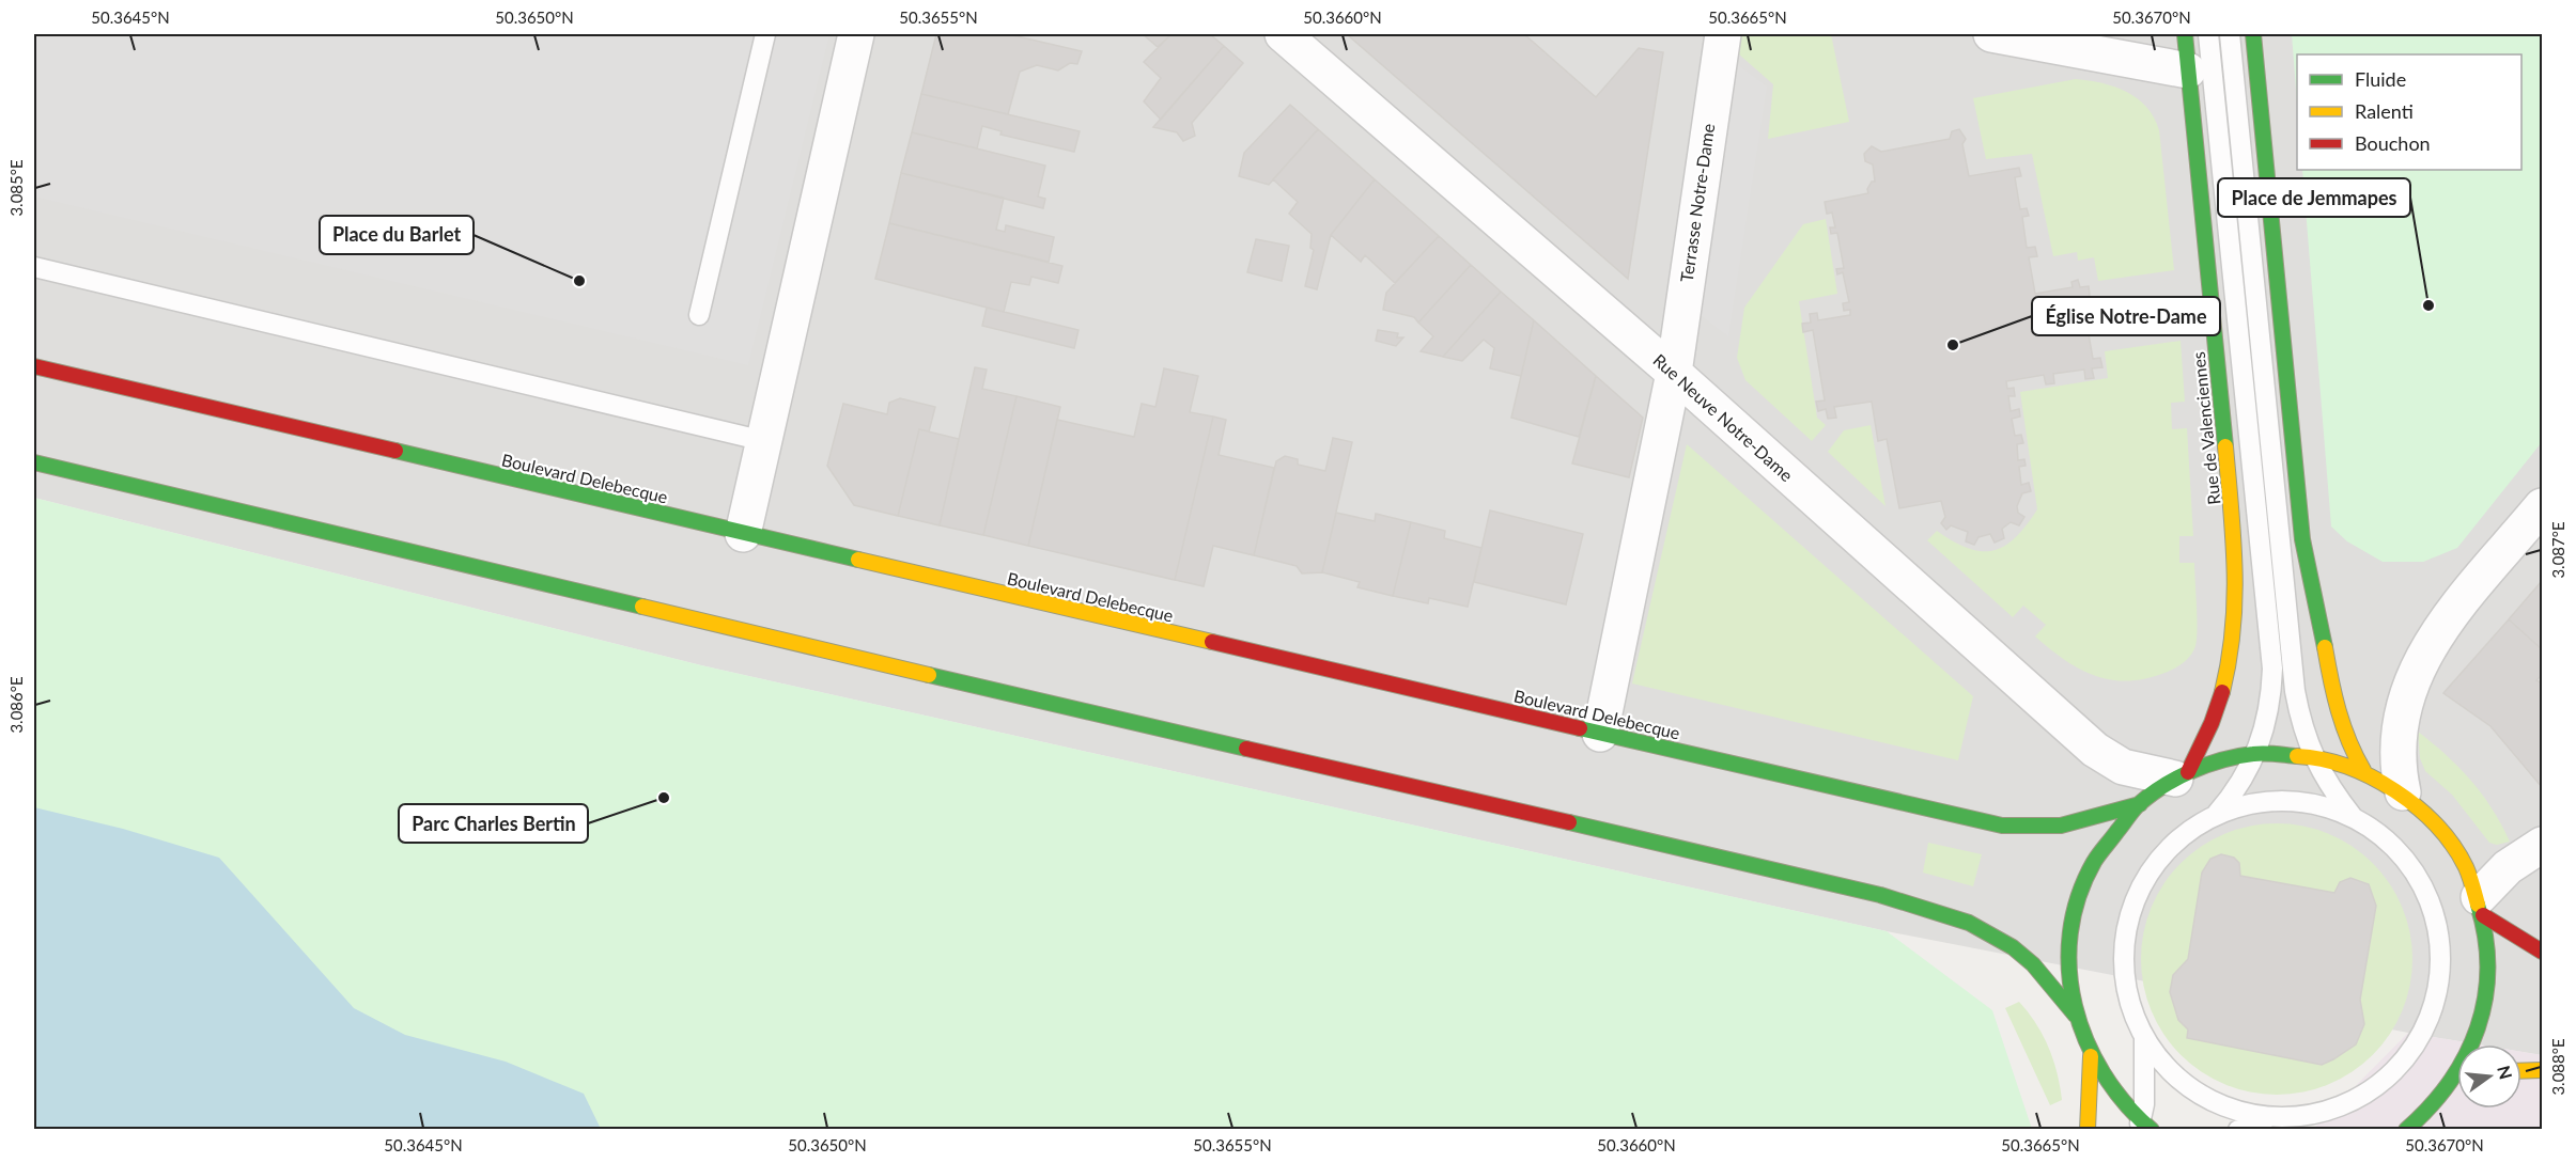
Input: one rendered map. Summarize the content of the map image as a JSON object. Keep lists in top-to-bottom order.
{
  "streets": {
    "main road": ["Rue de Valenciennes", "Boulevard Delebecque"],
    "street": ["Terrasse Notre-Dame", "Rue Neuve Notre-Dame"]
  },
  "crossings": [
    ["Terrasse Notre-Dame", "Rue Neuve Notre-Dame"],
    ["Terrasse Notre-Dame", "Boulevard Delebecque"],
    ["Rue Neuve Notre-Dame", "Rue de Valenciennes"]
  ],
  "places": [
    "Place du Barlet",
    "Place de Jemmapes",
    "Église Notre-Dame",
    "Parc Charles Bertin"
  ],
  "legend": ["Fluide", "Ralenti", "Bouchon"],
  "north": "right",
  "coordinates": [
    "50.3645°N",
    "50.3650°N",
    "50.3655°N",
    "50.3660°N",
    "50.3665°N",
    "50.3670°N",
    "3.085°E",
    "3.087°E",
    "3.086°E",
    "3.088°E"
  ]
}
